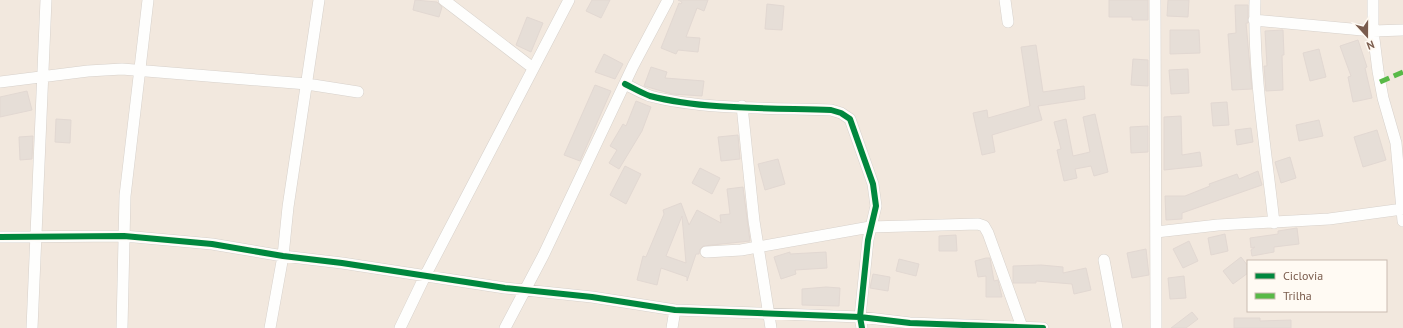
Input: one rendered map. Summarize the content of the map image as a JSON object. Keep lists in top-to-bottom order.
{
  "legend": ["Ciclovia", "Trilha"],
  "north": "bottom"
}
